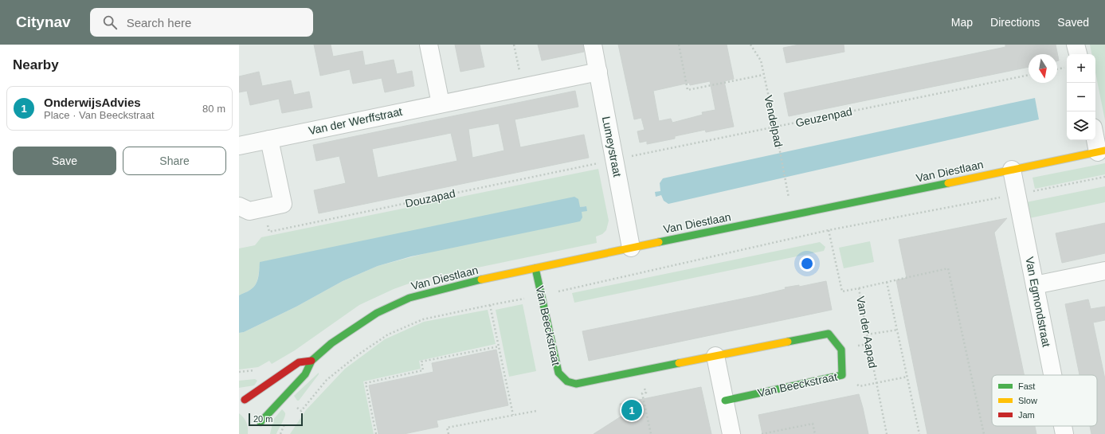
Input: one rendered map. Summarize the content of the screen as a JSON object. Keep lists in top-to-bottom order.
{
  "streets": {
    "street": [
      "Van der Werffstraat",
      "Lumeystraat",
      "Van Diestlaan",
      "Van Egmondstraat",
      "Van Beeckstraat"
    ],
    "path": [
      "Geuzenpad",
      "Vendelpad",
      "Douzapad",
      "Van der Aapad"
    ]
  },
  "crossings": [
    ["Geuzenpad", "Vendelpad"],
    ["Geuzenpad", "Lumeystraat"],
    ["Geuzenpad", "Douzapad"],
    ["Van der Werffstraat", "Lumeystraat"],
    ["Lumeystraat", "Van Diestlaan"],
    ["Lumeystraat", "Douzapad"],
    ["Van Diestlaan", "Van Egmondstraat"],
    ["Van Diestlaan", "Van Beeckstraat"]
  ],
  "legend": ["Fast", "Slow", "Jam"],
  "scale_bar": "20 m",
  "north": "bottom",
  "page": {
    "header": "Citynav",
    "search": "Search here",
    "nav": ["Map", "Directions", "Saved"],
    "heading": "Nearby",
    "map_buttons": ["+", "−"],
    "list": [
      {
        "mark": "1",
        "name": "OnderwijsAdvies",
        "note": "Place · Van Beeckstraat",
        "value": "80 m"
      }
    ],
    "buttons": ["Save", "Share"],
    "pins": "1",
    "scale": "20 m"
  }
}
